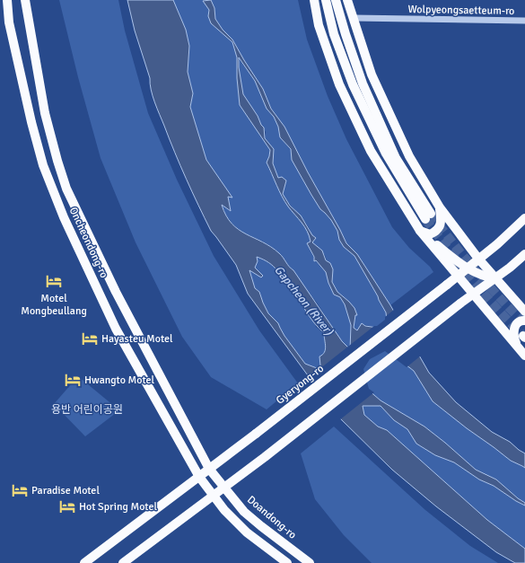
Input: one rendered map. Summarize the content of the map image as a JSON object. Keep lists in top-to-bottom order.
{
  "streets": {
    "main road": ["Oncheondong-ro", "Gyeryong-ro", "Doandong-ro"],
    "street": ["Wolpyeongsaetteum-ro"]
  },
  "crossings": [
    ["Oncheondong-ro", "Gyeryong-ro"],
    ["Oncheondong-ro", "Doandong-ro"],
    ["Gyeryong-ro", "Doandong-ro"]
  ],
  "water": ["Gapcheon (River)"],
  "parks": ["용반 어린이공원"],
  "places": {
    "hotel": [
      "Motel Mongbeullang",
      "Hayasteu Motel",
      "Hwangto Motel",
      "Paradise Motel",
      "Hot Spring Motel"
    ]
  }
}
